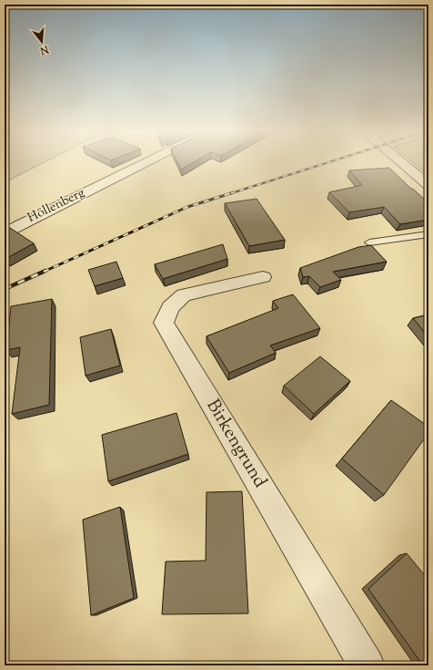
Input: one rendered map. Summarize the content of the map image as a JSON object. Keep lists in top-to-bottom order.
{
  "streets": {
    "street": ["Höllenberg", "Birkengrund"]
  },
  "north": "bottom"
}
